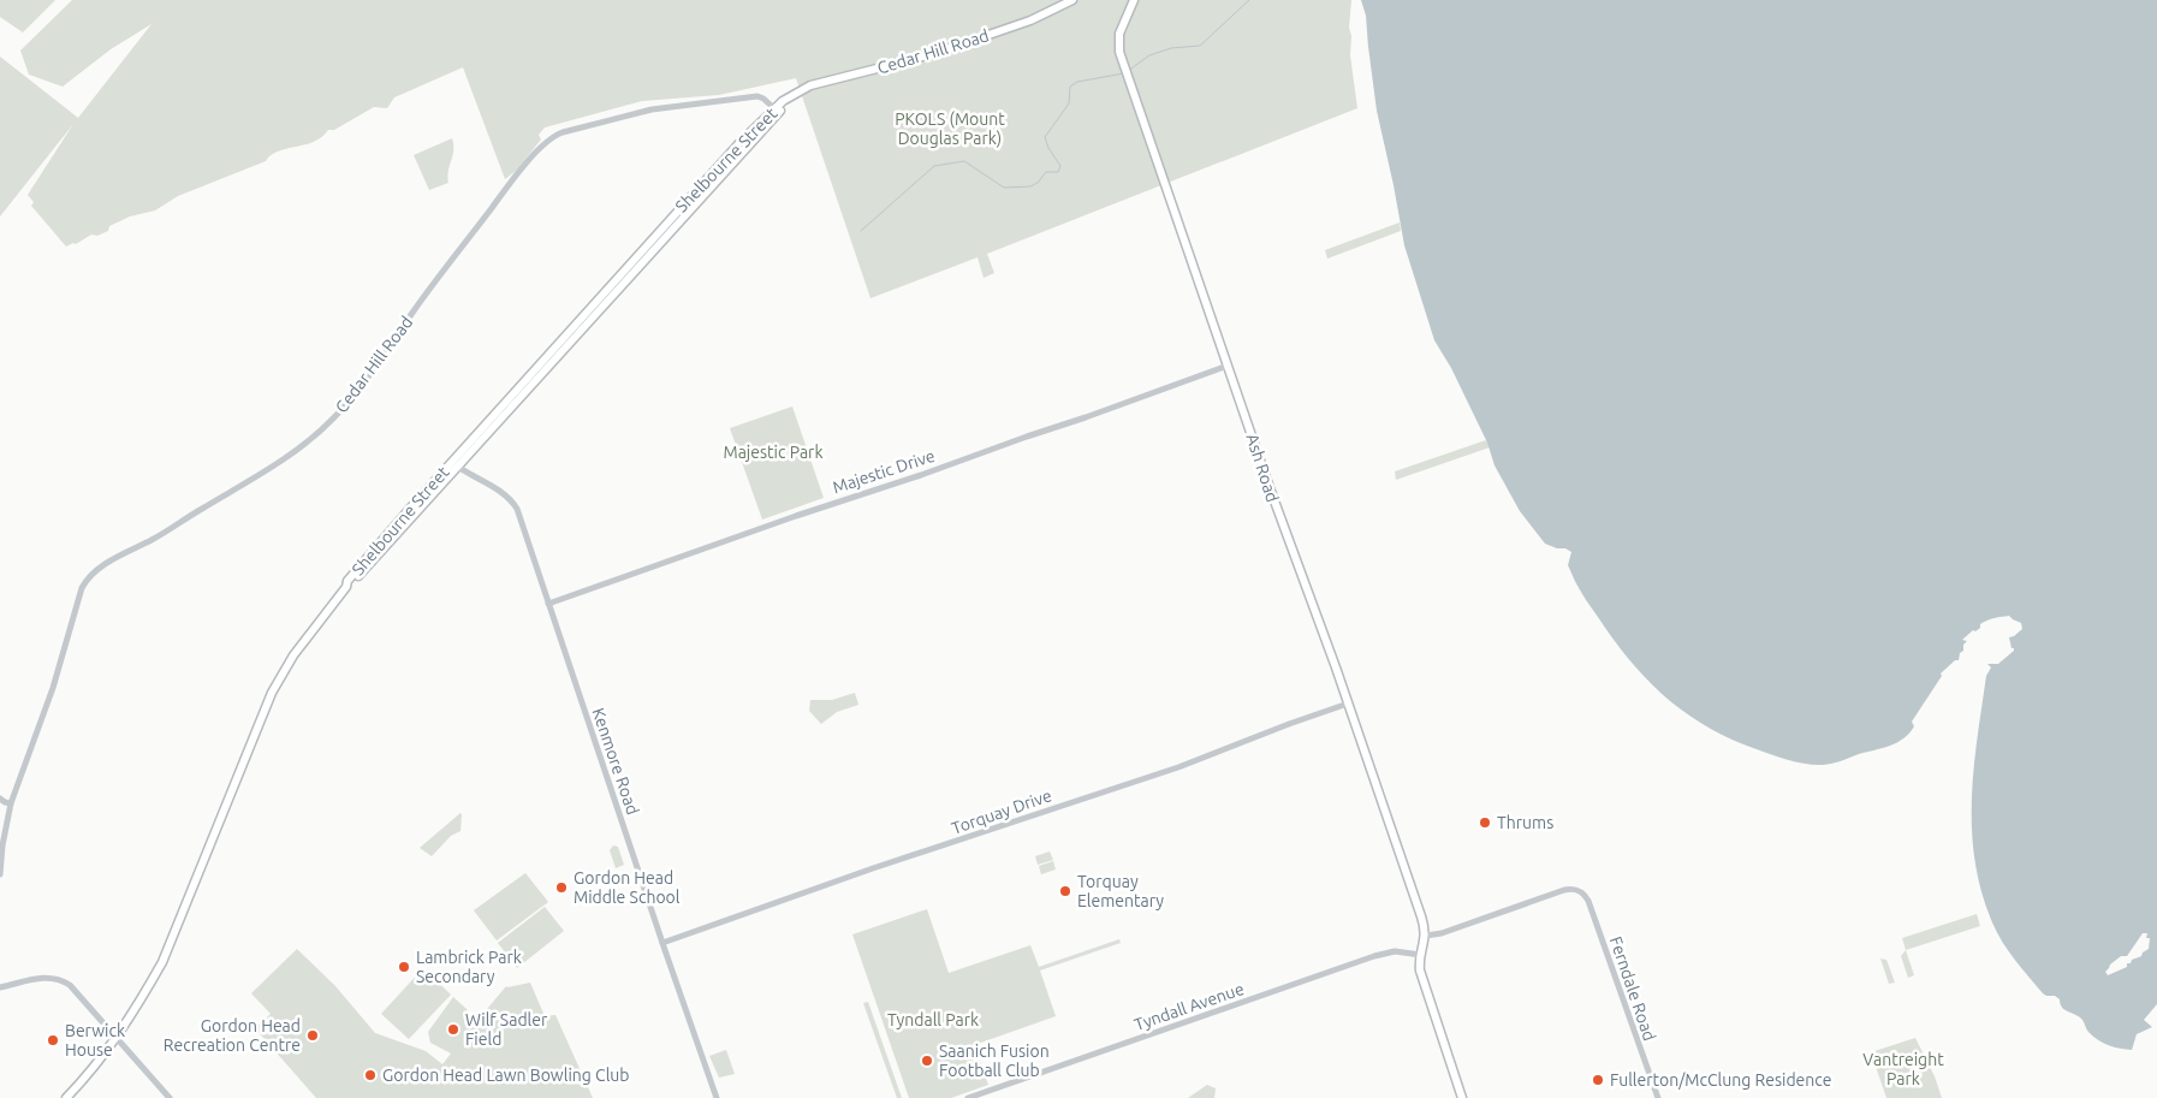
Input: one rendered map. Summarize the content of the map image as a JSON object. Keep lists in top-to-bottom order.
{
  "streets": {
    "main road": ["Cedar Hill Road", "Shelbourne Street", "Ash Road"],
    "street": [
      "Majestic Drive",
      "Kenmore Road",
      "Torquay Drive",
      "Ferndale Road",
      "Tyndall Avenue"
    ]
  },
  "crossings": [
    ["Cedar Hill Road", "Shelbourne Street"],
    ["Shelbourne Street", "Kenmore Road"],
    ["Ash Road", "Majestic Drive"],
    ["Ash Road", "Torquay Drive"],
    ["Ash Road", "Ferndale Road"],
    ["Majestic Drive", "Kenmore Road"],
    ["Kenmore Road", "Torquay Drive"]
  ],
  "parks": [
    "PKOLS (Mount Douglas Park)",
    "Majestic Park",
    "Tyndall Park",
    "Vantreight Park"
  ],
  "places": [
    "Thrums",
    "Gordon Head Middle School",
    "Torquay Elementary",
    "Lambrick Park Secondary",
    "Wilf Sadler Field",
    "Gordon Head Recreation Centre",
    "Berwick House",
    "Saanich Fusion Football Club",
    "Gordon Head Lawn Bowling Club",
    "Fullerton/McClung Residence"
  ]
}
